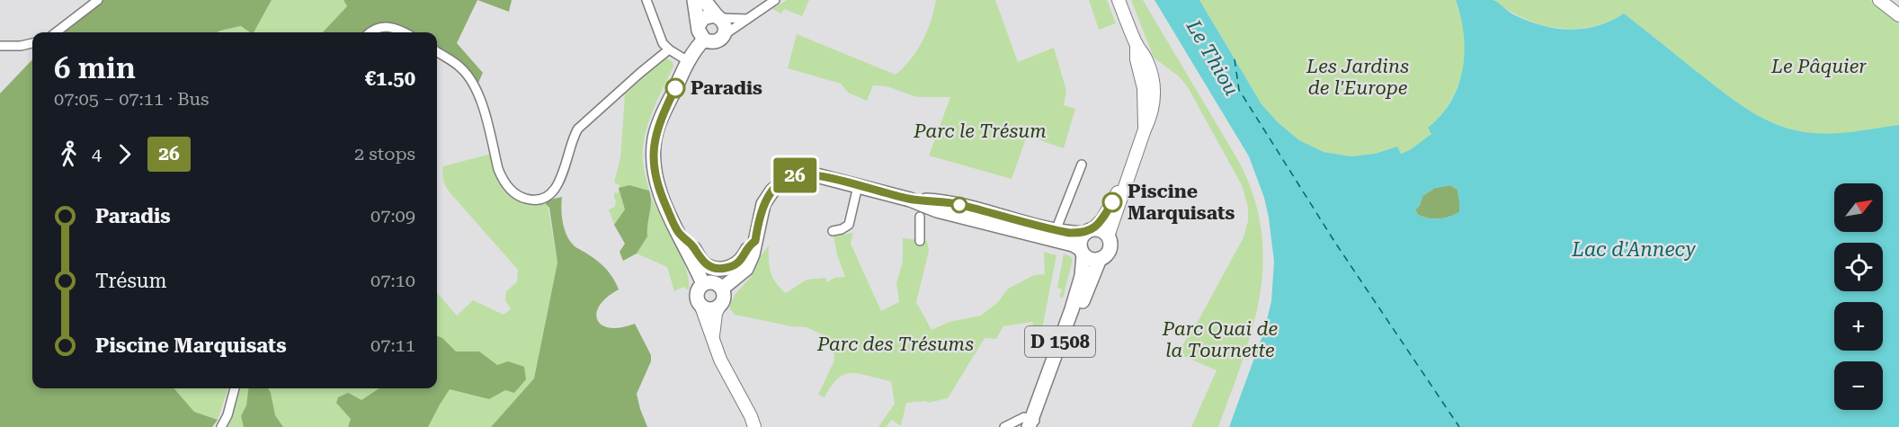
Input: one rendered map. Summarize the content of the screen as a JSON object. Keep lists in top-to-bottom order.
{
  "streets": {
    "main road": ["D 1508"]
  },
  "water": ["Le Thiou", "Lac d'Annecy"],
  "parks": [
    "Les Jardins de l'Europe",
    "Le Pâquier",
    "Parc le Trésum",
    "Parc Quai de la Tournette",
    "Parc des Trésums"
  ],
  "places": ["Paradis", "Piscine Marquisats"],
  "lines": ["bus line 26"],
  "north": "top right",
  "page": {
    "on_map": "26",
    "heading": ["6 min", "07:05 – 07:11 · Bus", "€1.50"],
    "legs": ["4", "26", "2 stops"],
    "map_buttons": ["+", "−"],
    "list": [
      {
        "name": "Paradis",
        "value": "07:09"
      },
      {
        "name": "Trésum",
        "value": "07:10"
      },
      {
        "name": "Piscine Marquisats",
        "value": "07:11"
      }
    ]
  }
}
